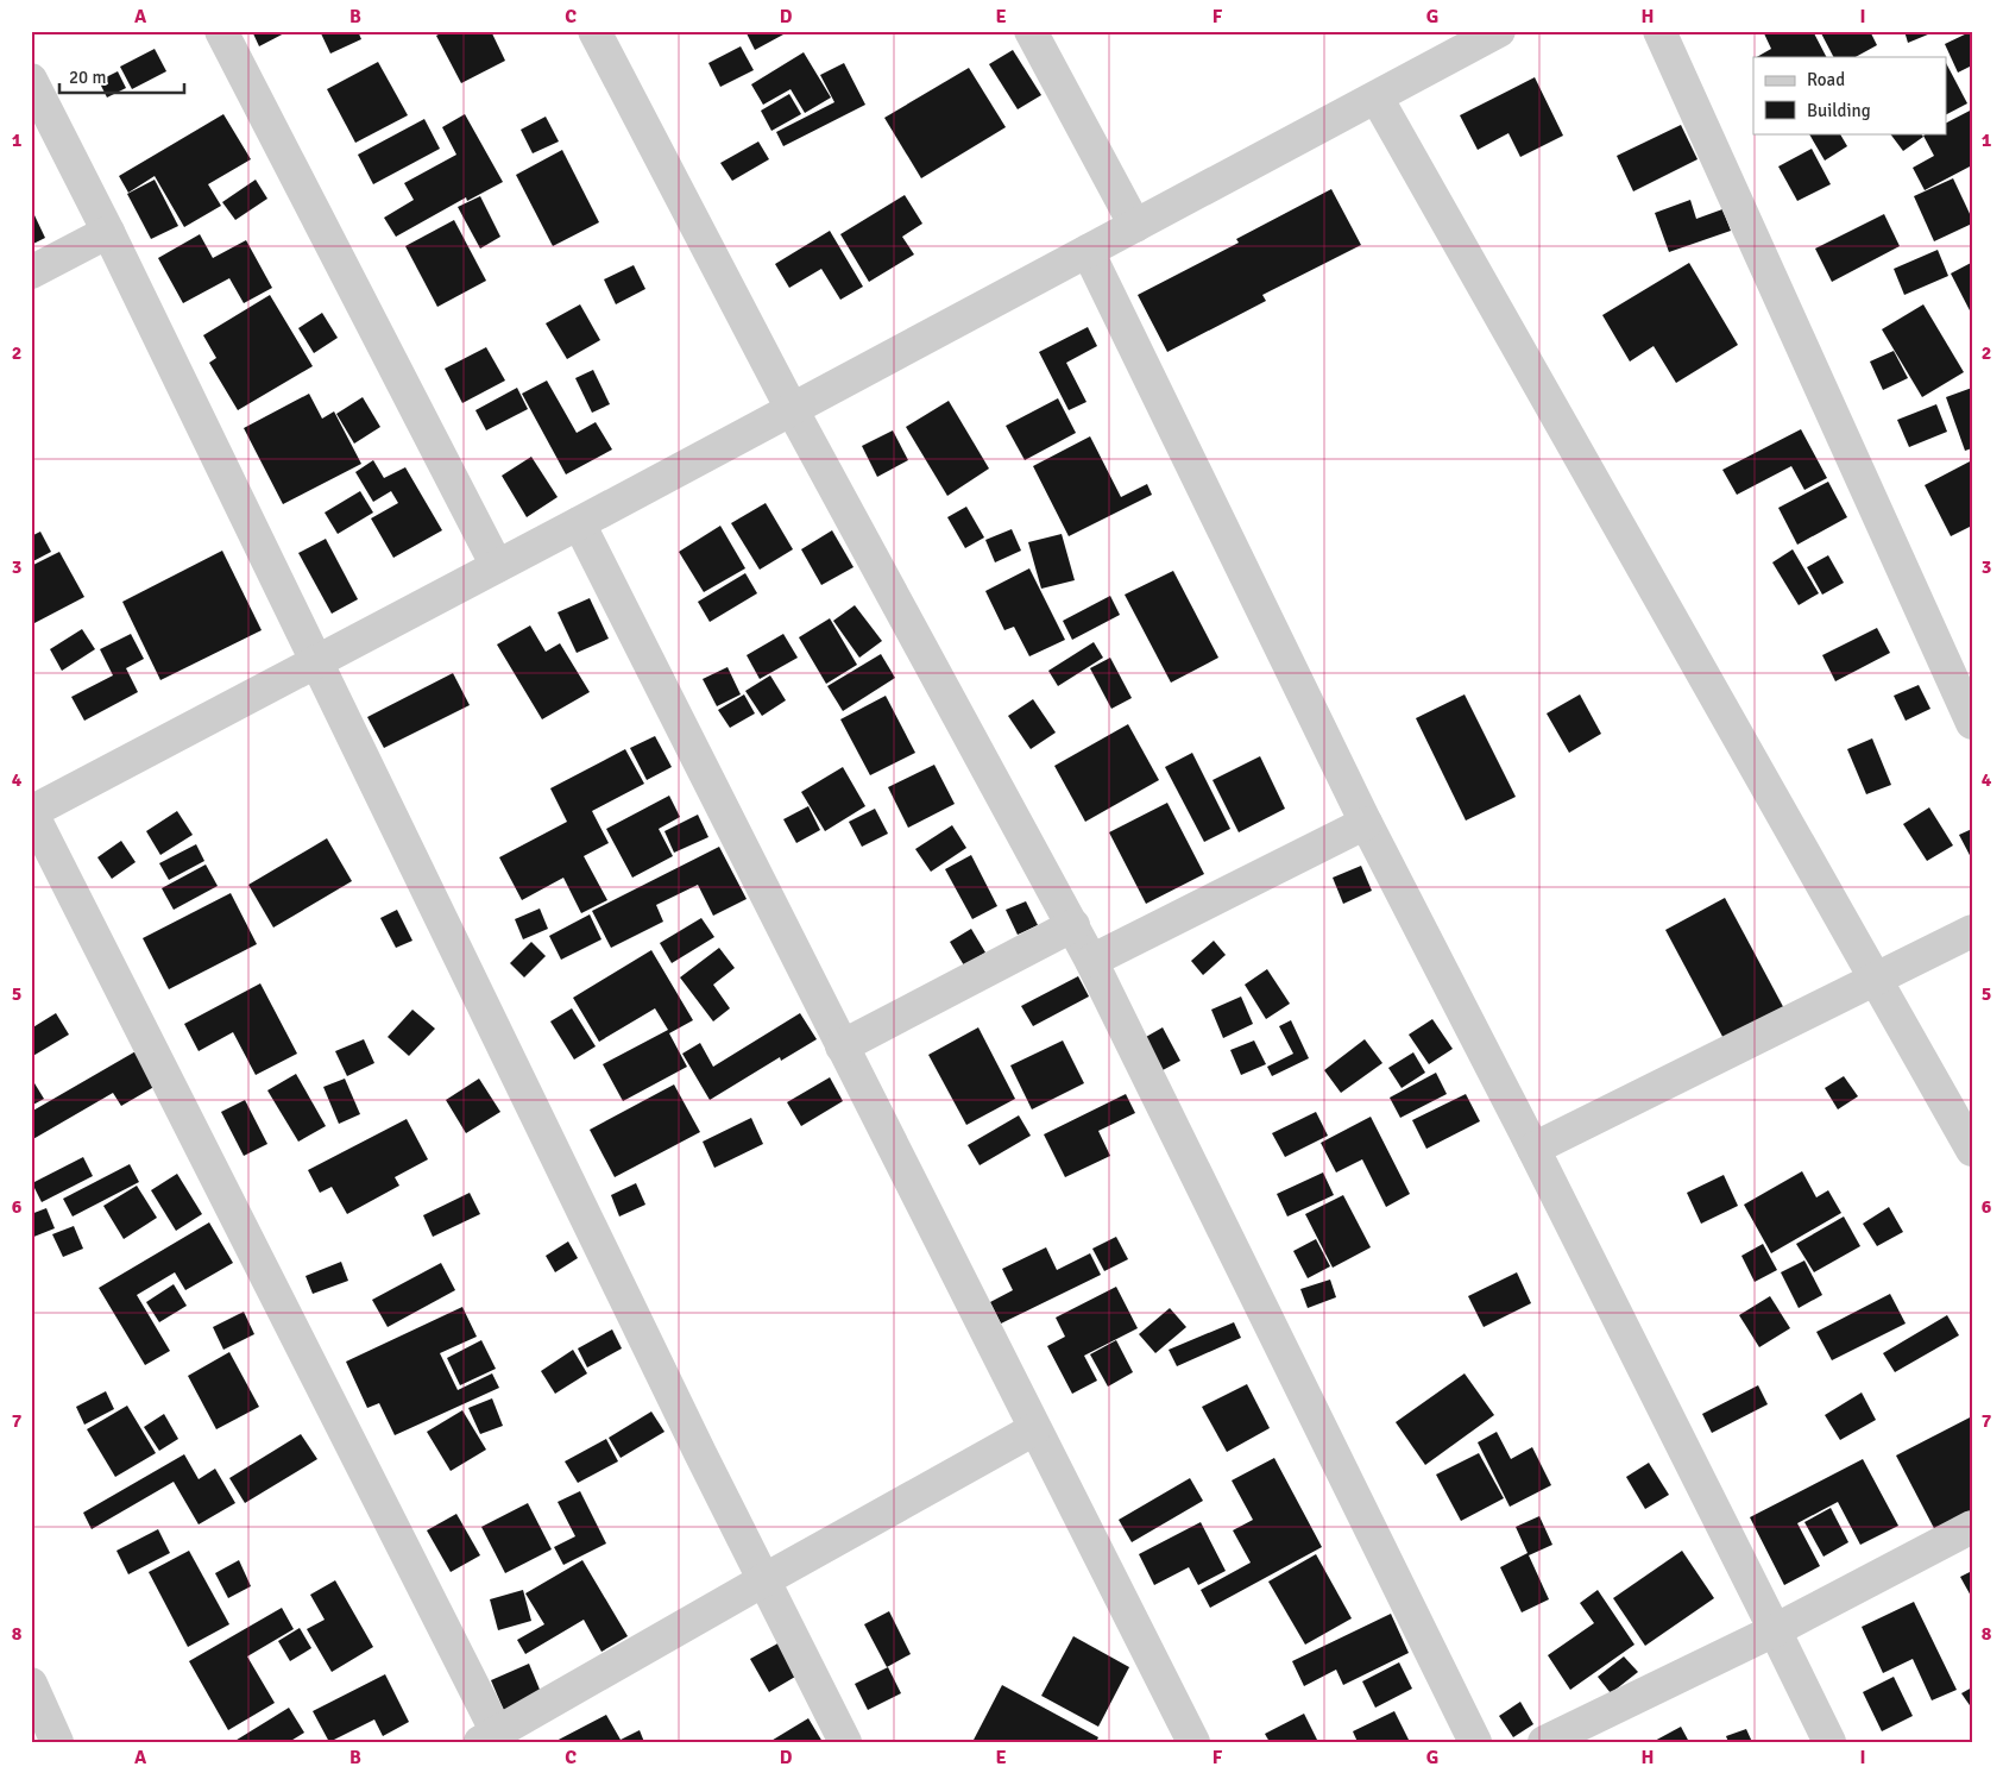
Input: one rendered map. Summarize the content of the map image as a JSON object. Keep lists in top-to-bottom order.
{
  "legend": ["Road", "Building"],
  "scale_bar": "20 m",
  "grid": {
    "columns": [
      "A",
      "B",
      "C",
      "D",
      "E",
      "F",
      "G",
      "H",
      "I"
    ],
    "rows": [
      "1",
      "2",
      "3",
      "4",
      "5",
      "6",
      "7",
      "8"
    ]
  }
}
